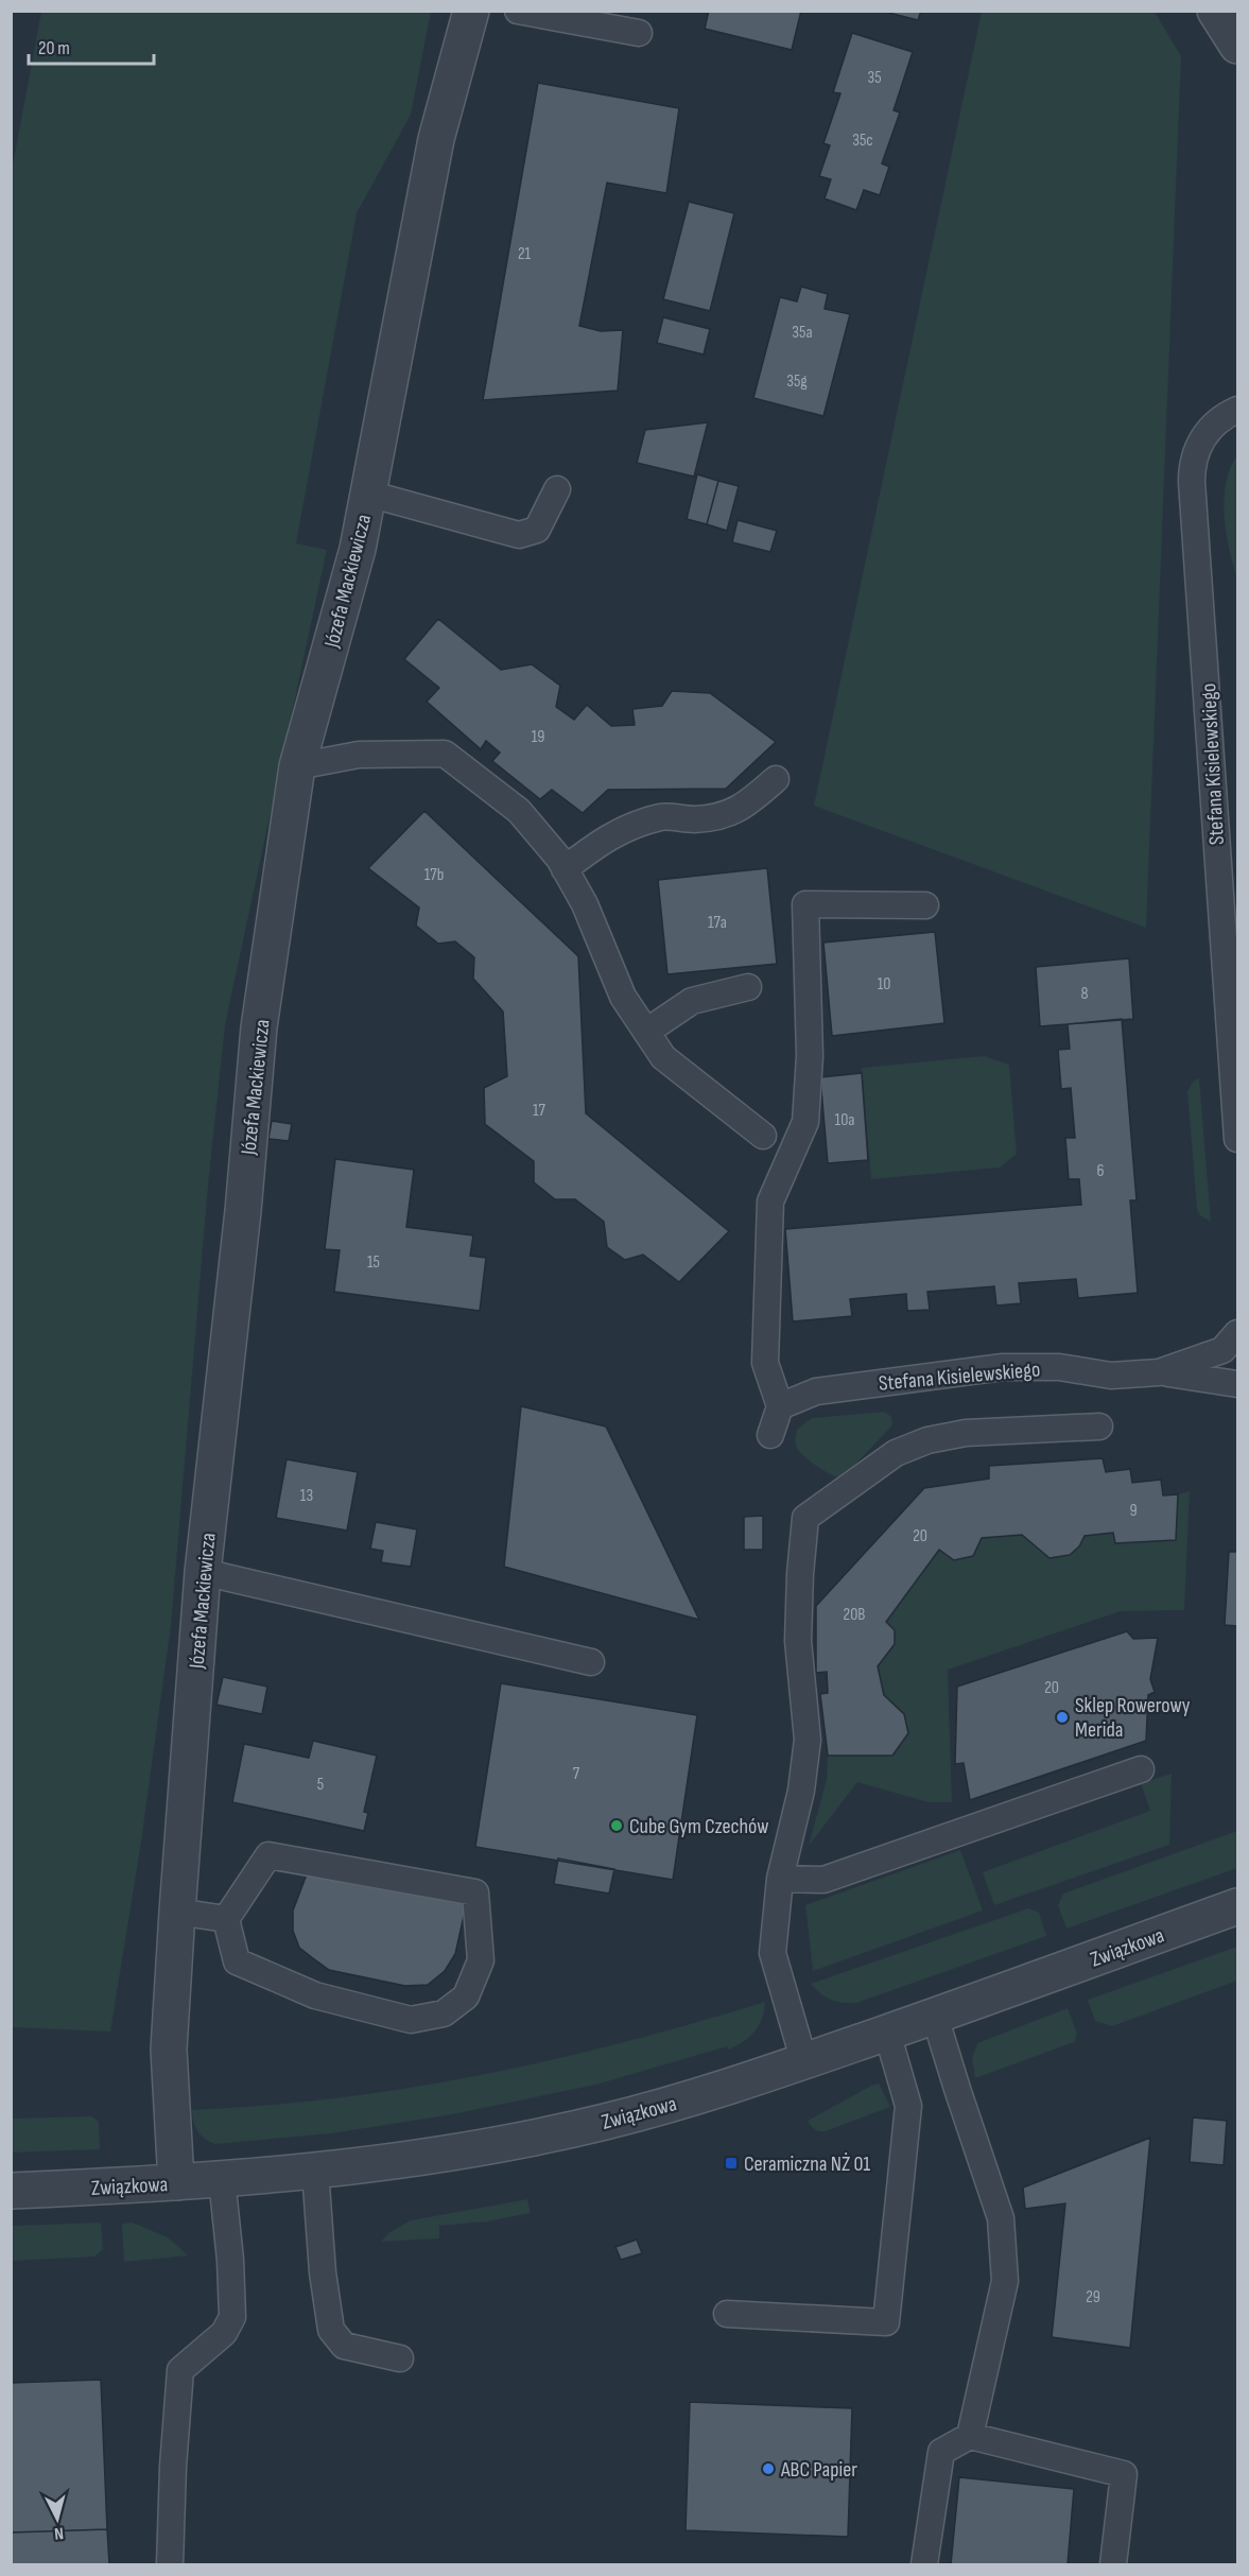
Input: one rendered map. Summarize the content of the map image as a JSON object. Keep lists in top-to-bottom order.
{
  "streets": {
    "street": ["Józefa Mackiewicza", "Związkowa"],
    "lane": ["Stefana Kisielewskiego"]
  },
  "crossings": [
    ["Józefa Mackiewicza", "Związkowa"]
  ],
  "places": {
    "other": ["Sklep Rowerowy Merida", "Cube Gym Czechów", "ABC Papier"],
    "transit": ["Ceramiczna NŻ 01"]
  },
  "house_numbers": [
    "35",
    "35c",
    "21",
    "35a",
    "35g",
    "19",
    "17b",
    "17a",
    "10",
    "8",
    "17",
    "10a",
    "6",
    "15",
    "13",
    "9",
    "20",
    "20B",
    "20",
    "7",
    "5",
    "29"
  ],
  "scale_bar": "20 m",
  "north": "bottom"
}
